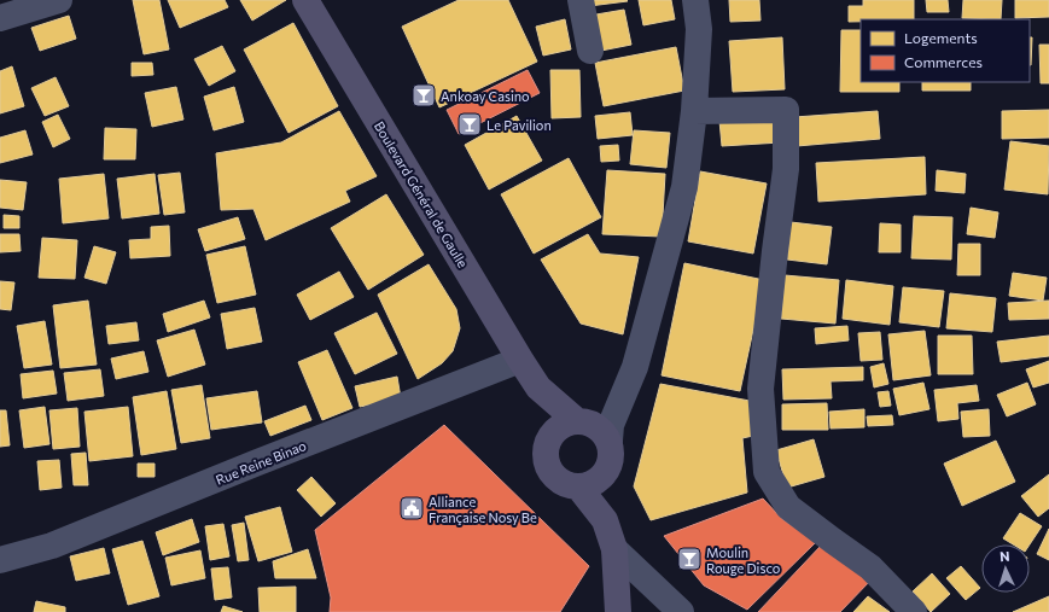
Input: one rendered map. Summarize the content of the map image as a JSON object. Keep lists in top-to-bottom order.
{
  "streets": {
    "main road": ["Boulevard Général de Gaulle"],
    "street": ["Rue Reine Binao"]
  },
  "crossings": [
    ["Boulevard Général de Gaulle", "Rue Reine Binao"]
  ],
  "places": {
    "bar": ["Ankoay Casino", "Le Pavilion", "Moulin Rouge Disco"],
    "public building": ["Alliance Française Nosy Be"]
  },
  "legend": ["Logements", "Commerces"],
  "north": "top"
}
